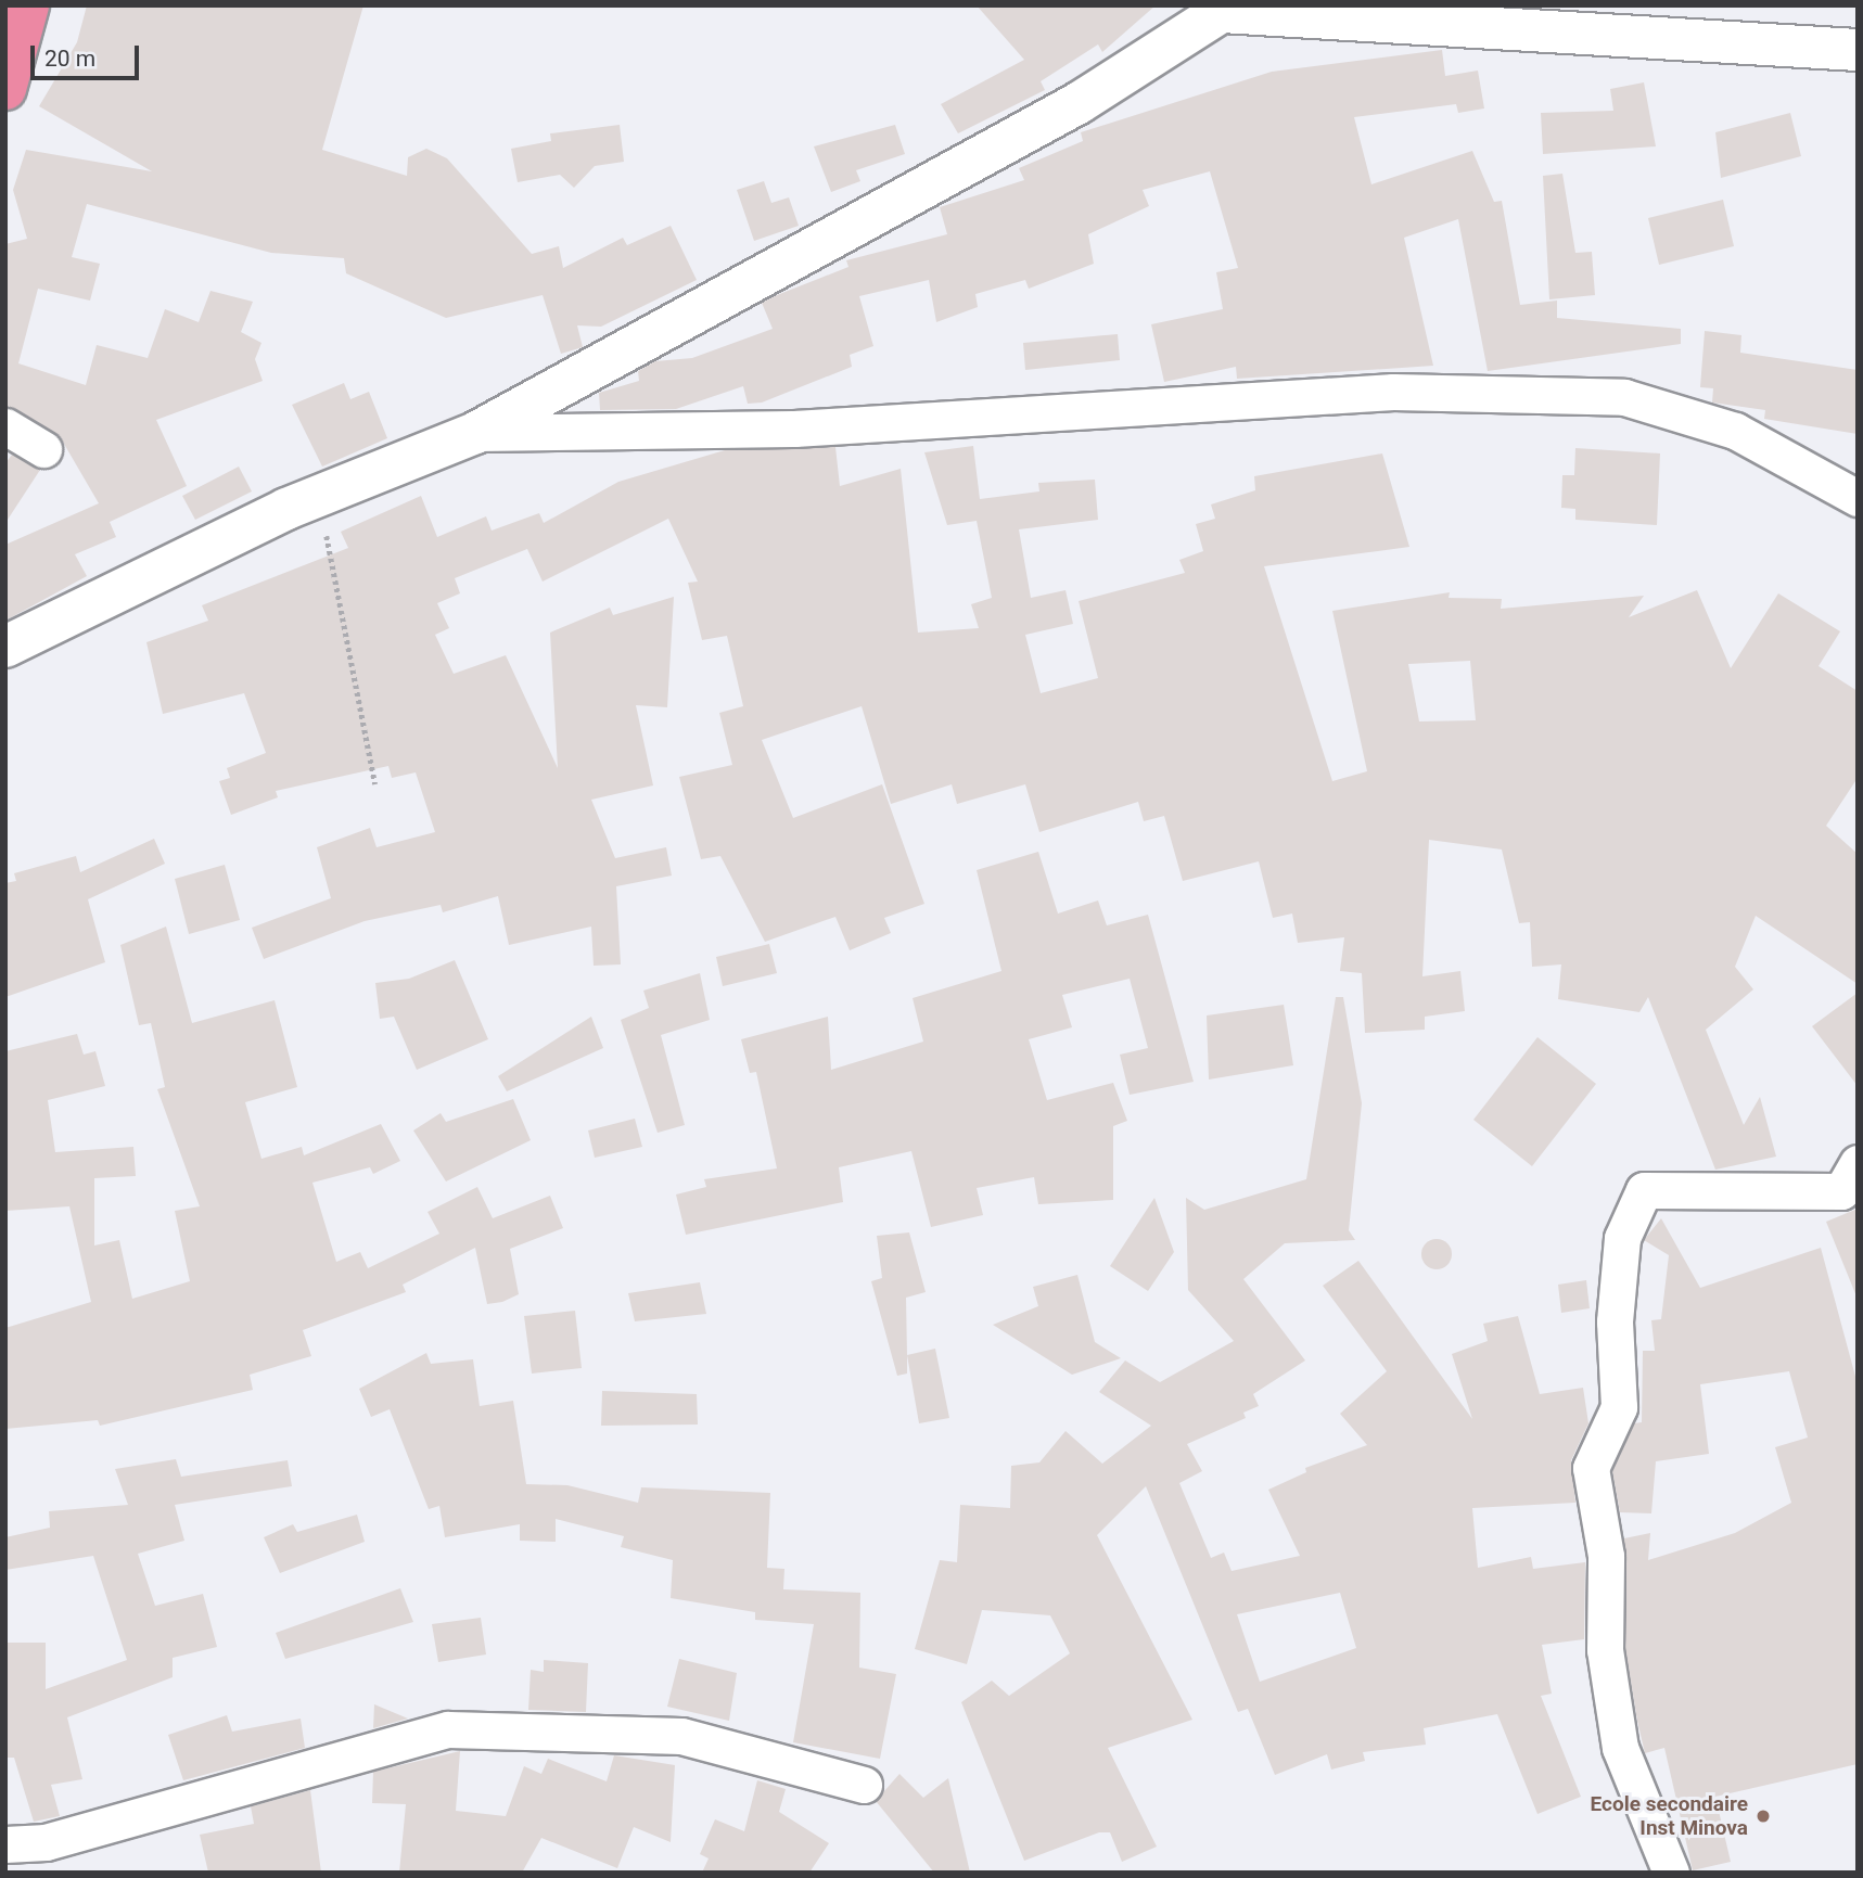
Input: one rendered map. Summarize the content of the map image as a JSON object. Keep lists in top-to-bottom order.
{
  "places": ["Ecole secondaire Inst Minova"],
  "scale_bar": "20 m"
}
